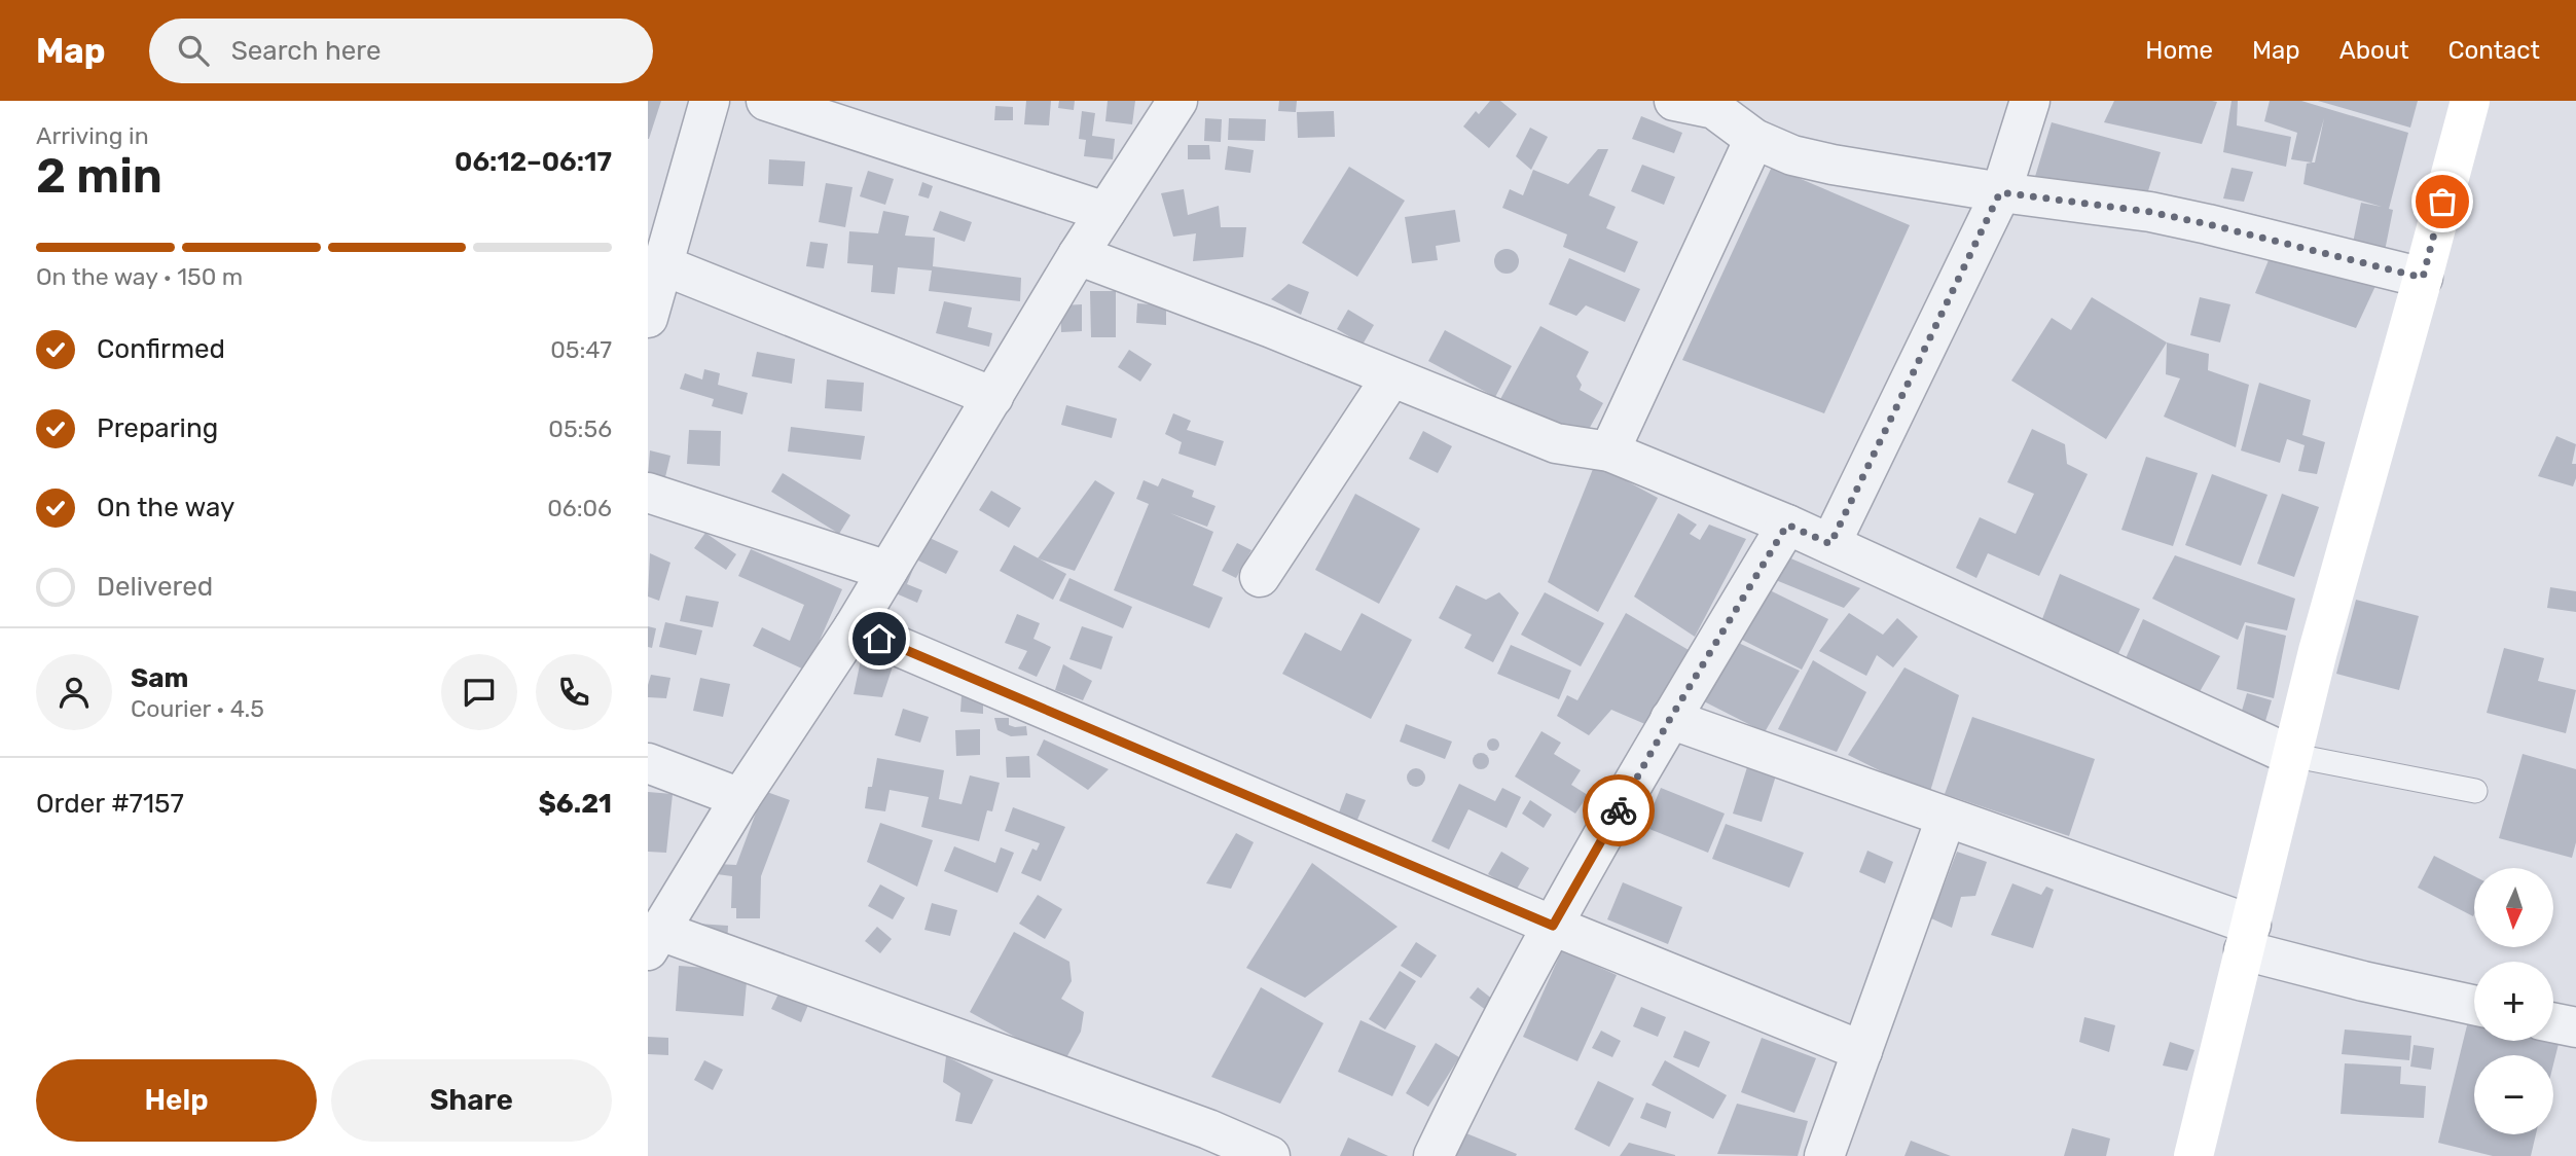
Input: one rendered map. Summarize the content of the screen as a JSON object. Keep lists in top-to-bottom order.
{
  "north": "bottom",
  "page": {
    "header": "Map",
    "search": "Search here",
    "nav": [
      "Home",
      "Map",
      "About",
      "Contact"
    ],
    "heading": ["2 min", "Arriving in", "06:12–06:17"],
    "panel": [
      "Sam",
      "Courier · 4.5",
      "Order #7157",
      "$6.21"
    ],
    "bar": "On the way · 150 m",
    "list": [
      ["Confirmed", "05:47"],
      ["Preparing", "05:56"],
      ["On the way", "06:06"],
      "Delivered"
    ],
    "map_buttons": ["+", "−"],
    "buttons": ["Help", "Share"]
  }
}
